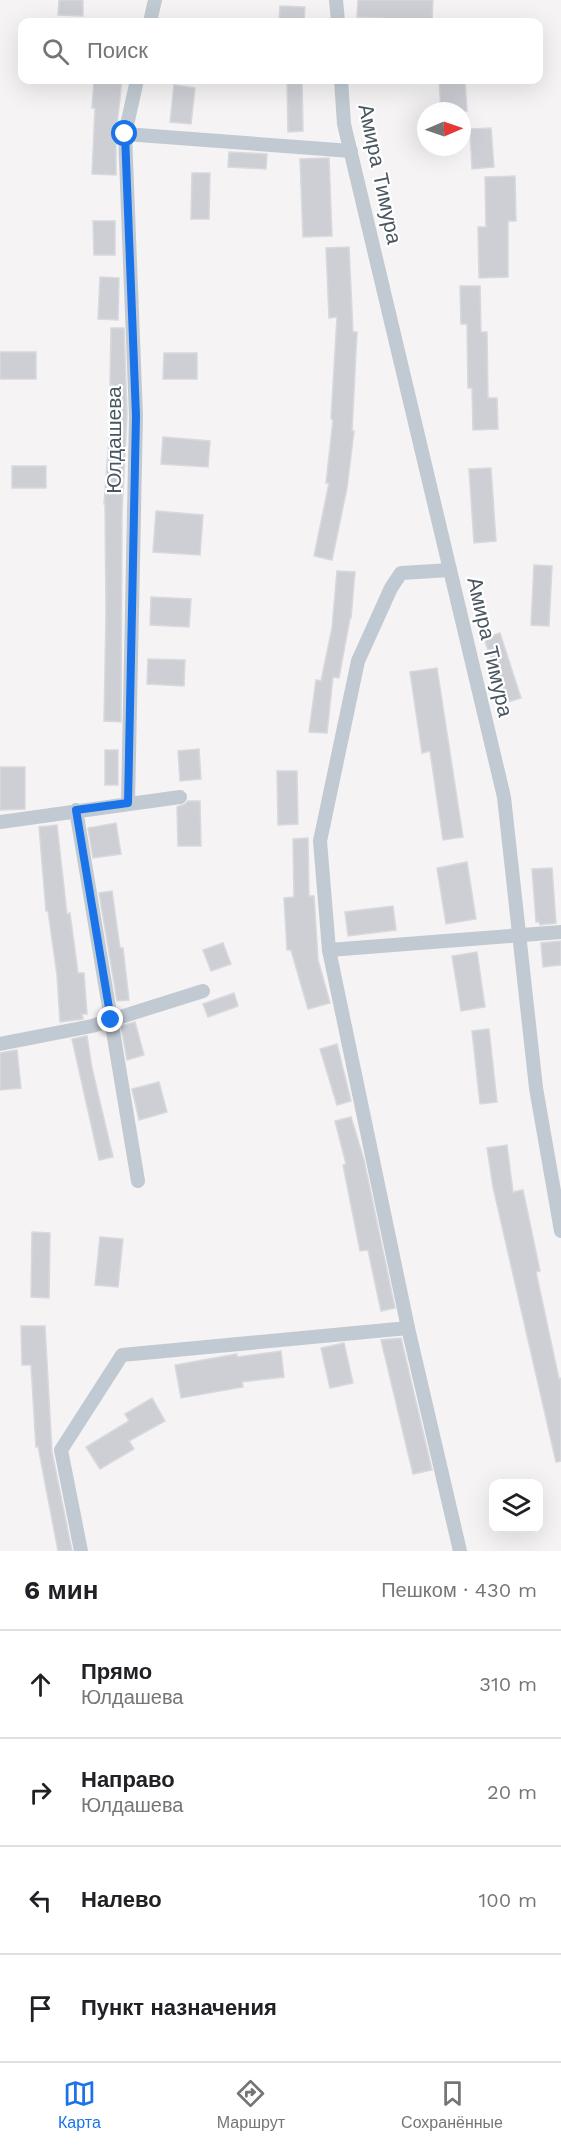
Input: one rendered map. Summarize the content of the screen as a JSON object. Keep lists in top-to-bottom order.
{
  "streets": {
    "street": ["Амира Тимура", "Юлдашева"]
  },
  "north": "right",
  "page": {
    "search": "Поиск",
    "heading": ["6 мин", "Пешком · 430 m"],
    "list": [
      ["Прямо", "Юлдашева", "310 m"],
      ["Направо", "Юлдашева", "20 m"],
      ["Налево", "100 m"],
      "Пункт назначения"
    ],
    "nav": ["Карта", "Маршрут", "Сохранённые"]
  }
}
